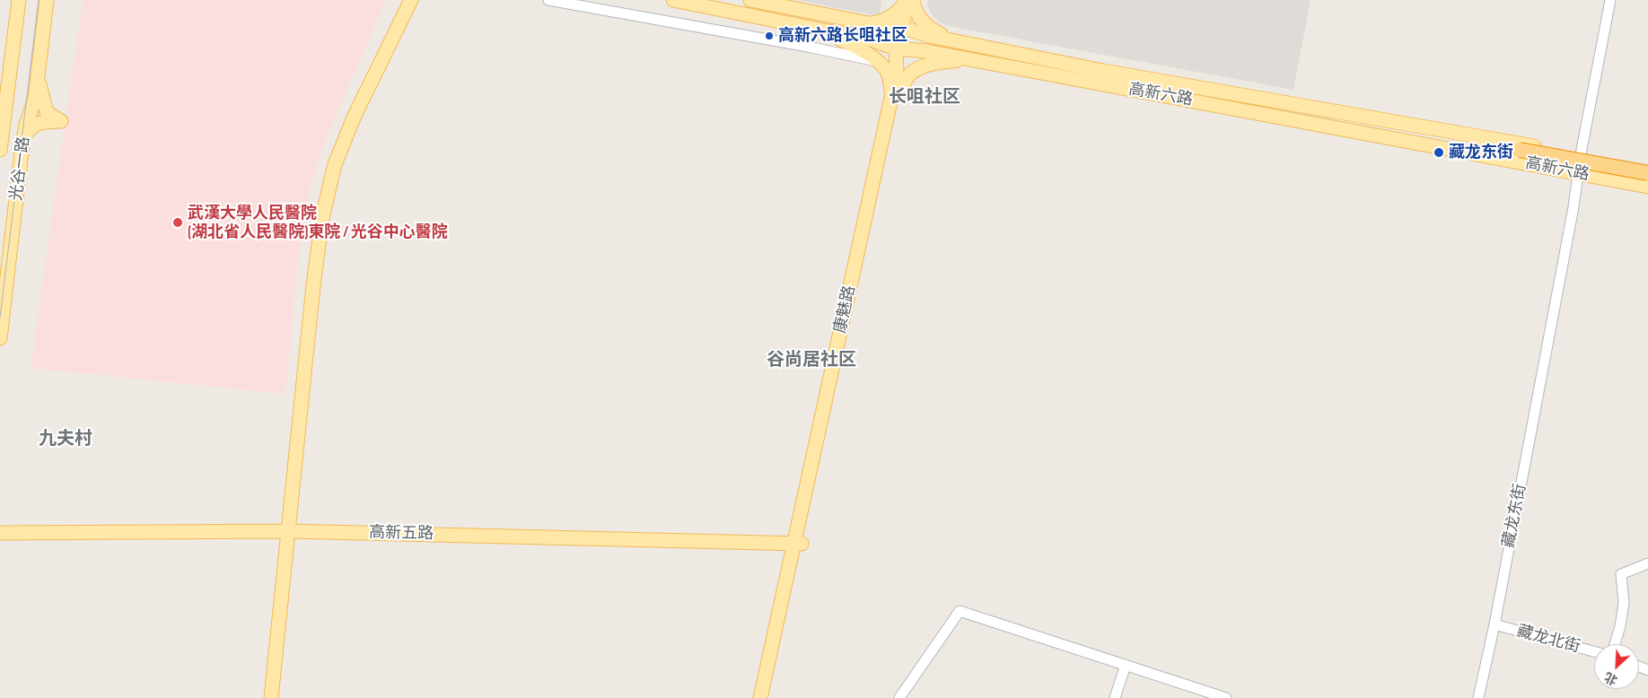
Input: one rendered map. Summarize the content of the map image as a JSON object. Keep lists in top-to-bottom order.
{
  "streets": {
    "main road": [
      "高新六路",
      "光谷一路",
      "康魅路",
      "高新五路"
    ],
    "street": ["藏龙东街", "藏龙北街"]
  },
  "crossings": [
    ["高新六路", "康魅路"],
    ["高新六路", "藏龙东街"],
    ["康魅路", "高新五路"],
    ["藏龙东街", "藏龙北街"]
  ],
  "districts": ["长咀社区", "谷尚居社区", "九夫村"],
  "places": ["高新六路长咀社区", "藏龙东街", "武漢大學人民醫院 (湖北省人民醫院)東院 / 光谷中心醫院"],
  "north": "bottom left"
}
